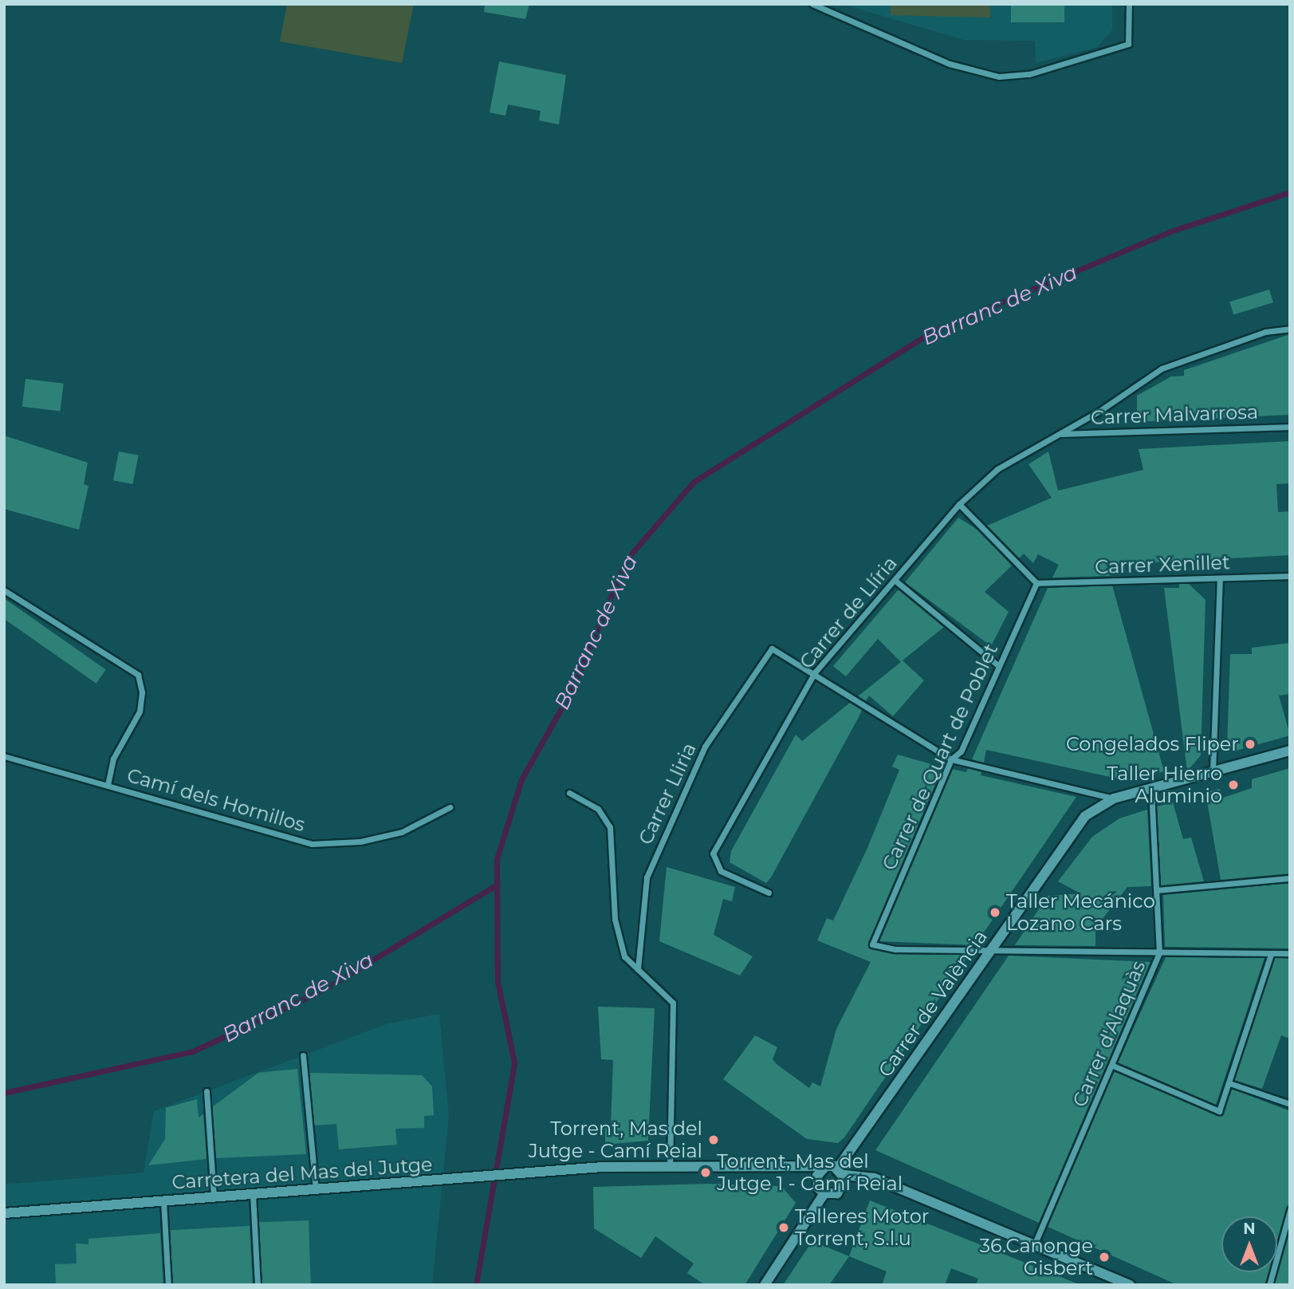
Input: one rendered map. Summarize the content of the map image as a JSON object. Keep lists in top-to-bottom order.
{
  "streets": {
    "street": [
      "Carrer Malvarrosa",
      "Carrer Xenillet",
      "Carrer de Llíria",
      "Carrer de Quart de Poblet",
      "Carrer Lliria",
      "Camí dels Hornillos",
      "Carrer de València",
      "Carrer d'Alaquàs",
      "Carretera del Mas del Jutge"
    ]
  },
  "crossings": [
    ["Carrer Malvarrosa", "Carrer de Llíria"],
    ["Carrer Xenillet", "Carrer de Quart de Poblet"],
    ["Carrer de Llíria", "Carrer Lliria"],
    ["Carrer de Quart de Poblet", "Carrer de València"],
    ["Carrer de València", "Carrer d'Alaquàs"],
    ["Carrer de València", "Carretera del Mas del Jutge"]
  ],
  "water": ["Barranc de Xiva"],
  "places": [
    "Congelados Fliper",
    "Taller Hierro Aluminio",
    "Taller Mecánico Lozano Cars",
    "Torrent, Mas del Jutge - Camí Reial",
    "Torrent, Mas del Jutge 1 - Camí Reial",
    "Talleres Motor Torrent, S.l.u",
    "36.Canonge Gisbert"
  ],
  "north": "top"
}
